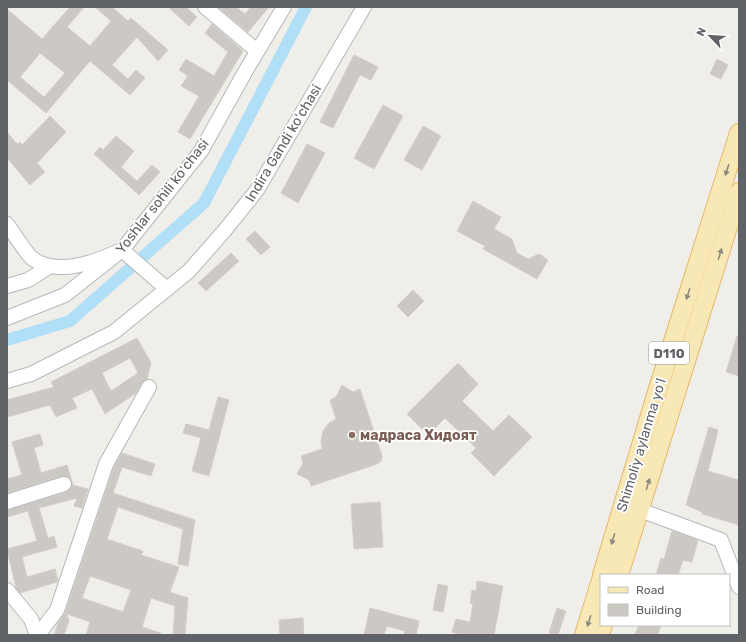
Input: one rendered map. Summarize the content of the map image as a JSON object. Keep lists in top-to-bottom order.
{
  "streets": {
    "main road": ["D110", "Shimoliy aylanma yoʻl"],
    "street": ["Indira Gandi koʻchasi", "Yoshlar sohili koʻchasi"]
  },
  "places": ["мадраса Хидоят"],
  "legend": ["Road", "Building"],
  "north": "top left"
}
